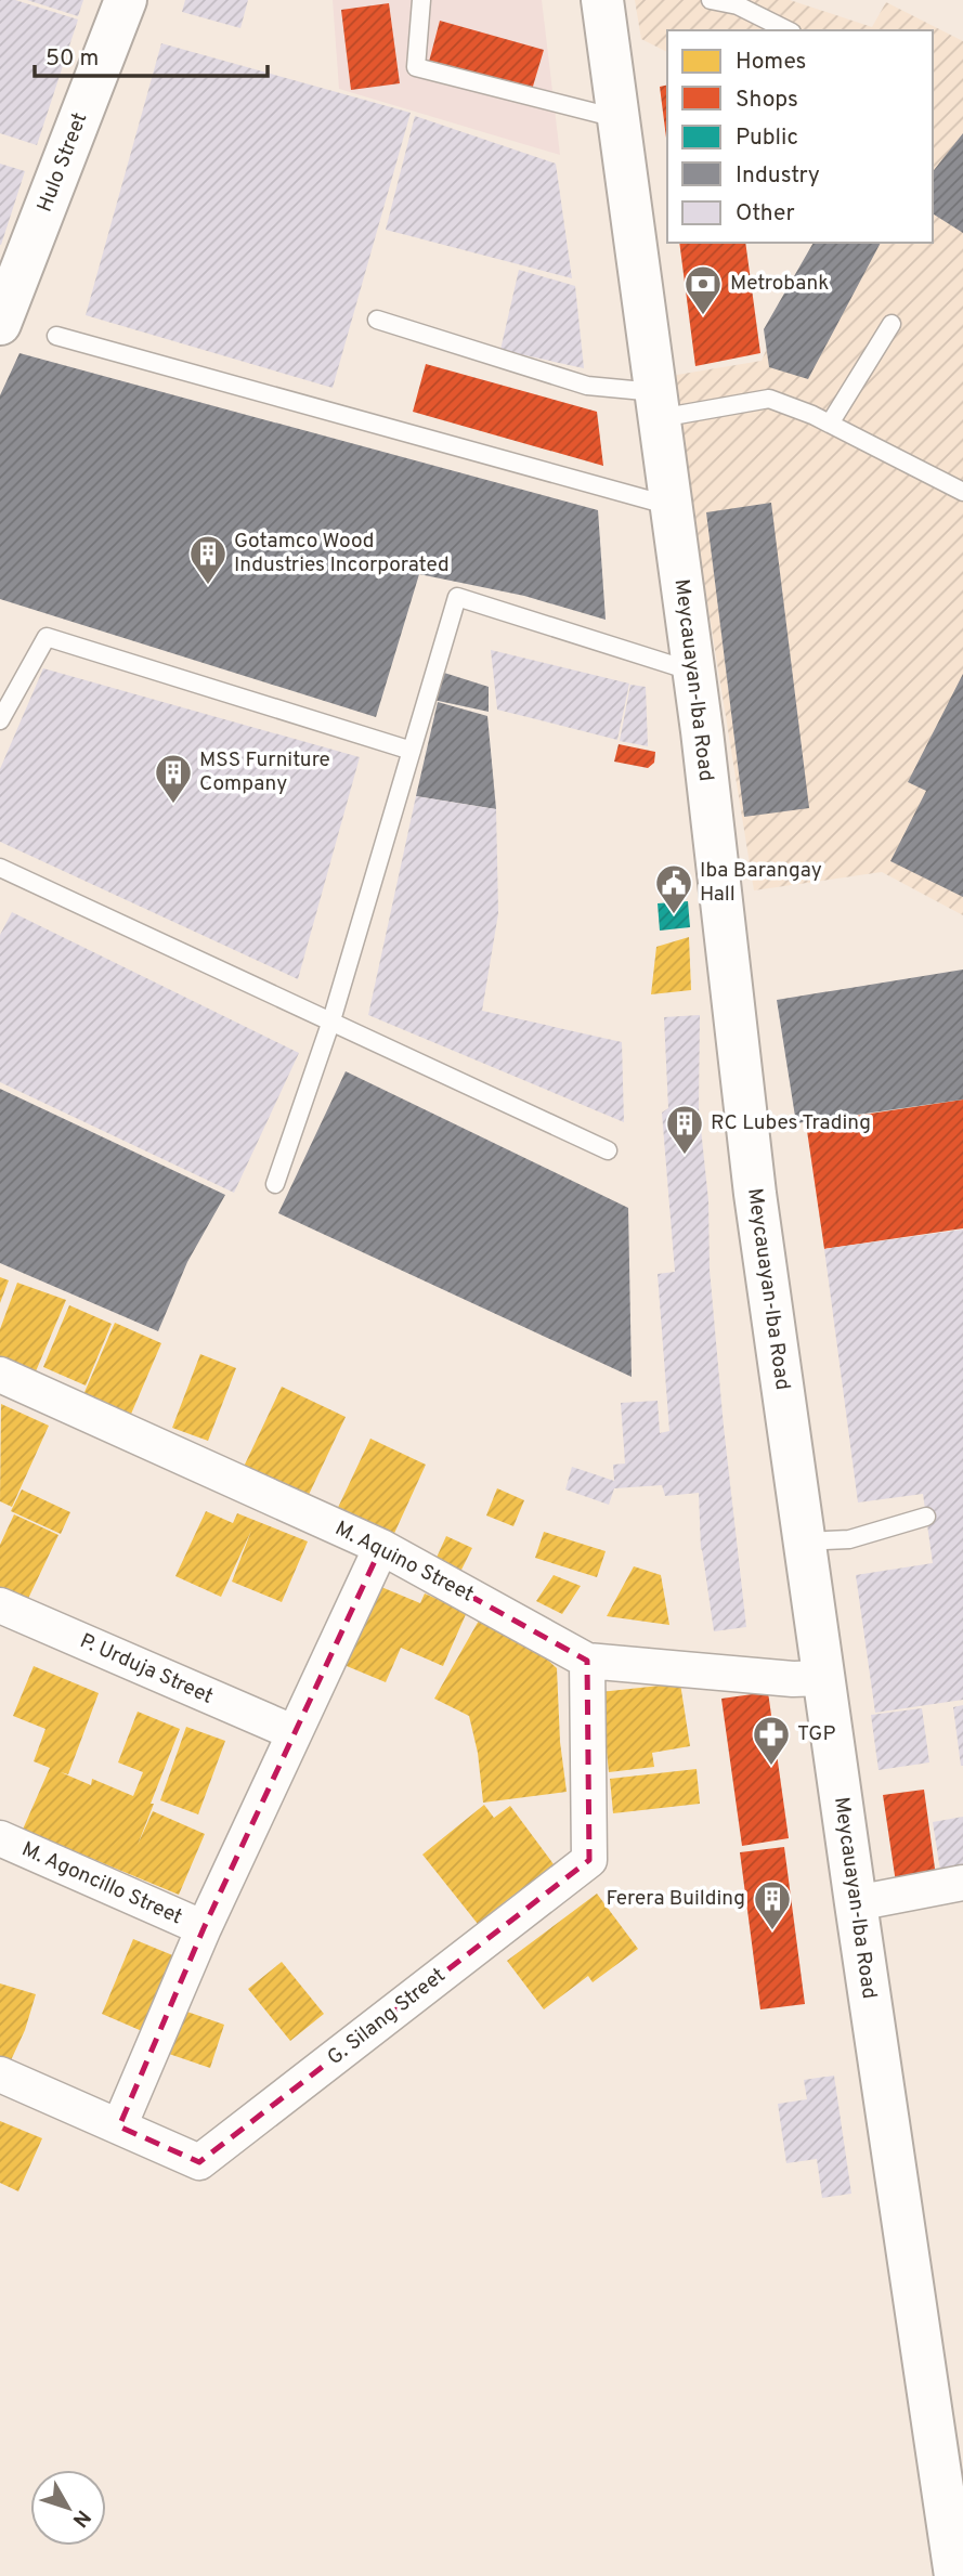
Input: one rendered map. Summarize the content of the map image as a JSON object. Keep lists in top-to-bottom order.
{
  "streets": {
    "main road": ["Hulo Street", "Meycauayan-Iba Road"],
    "street": [
      "M. Aquino Street",
      "P. Urduja Street",
      "M. Agoncillo Street",
      "G. Silang Street"
    ]
  },
  "crossings": [
    ["Meycauayan-Iba Road", "M. Aquino Street"],
    ["M. Aquino Street", "G. Silang Street"]
  ],
  "places": {
    "bank": ["Metrobank"],
    "building": [
      "Gotamco Wood Industries Incorporated",
      "MSS Furniture Company",
      "RC Lubes Trading",
      "Ferera Building"
    ],
    "public building": ["Iba Barangay Hall"],
    "pharmacy": ["TGP"]
  },
  "legend": [
    "Homes",
    "Shops",
    "Public",
    "Industry",
    "Other"
  ],
  "scale_bar": "50 m",
  "north": "bottom right"
}
